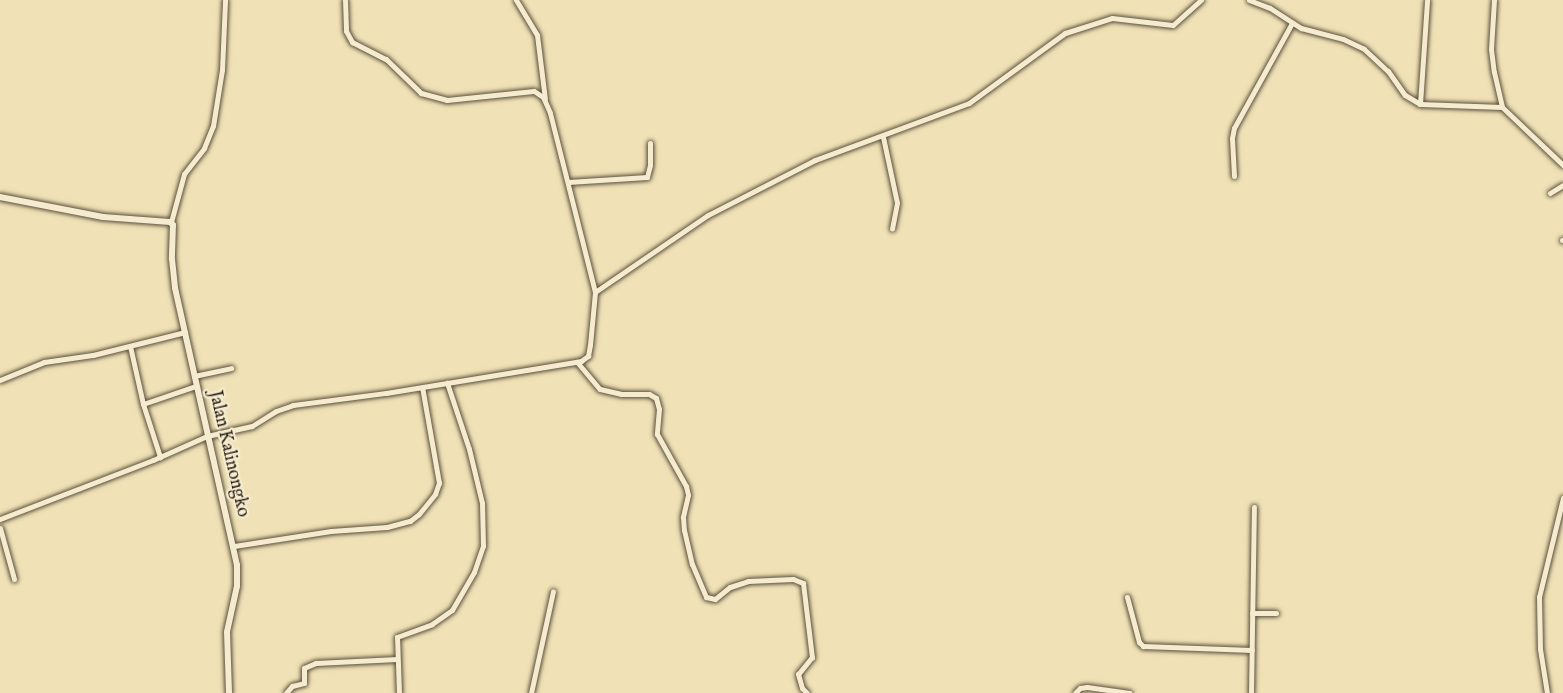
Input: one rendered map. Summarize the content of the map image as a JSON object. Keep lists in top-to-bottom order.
{
  "streets": {
    "street": ["Jalan Kalinongko"]
  }
}
